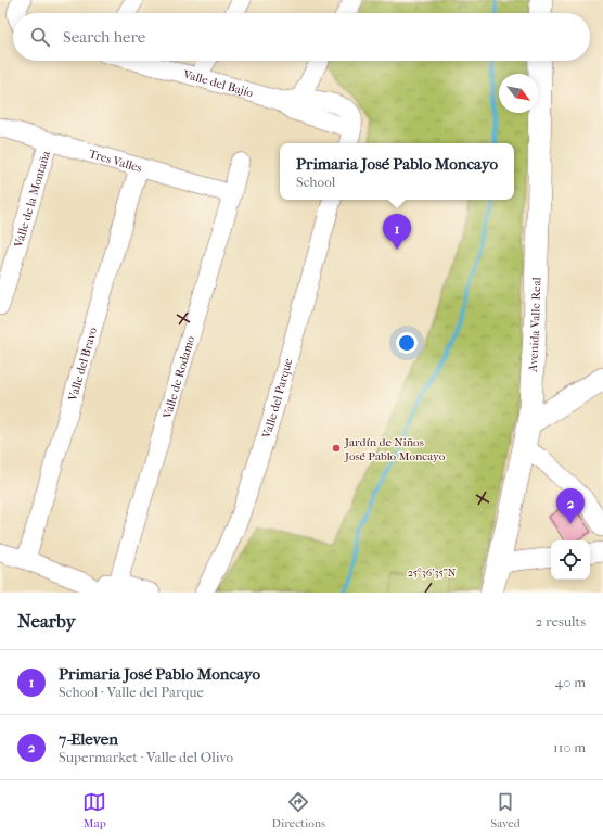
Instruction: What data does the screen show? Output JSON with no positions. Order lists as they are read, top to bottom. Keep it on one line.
{"streets":{"street":["Valle del Bajío","Tres Valles","Valle de la Montaña","Avenida Valle Real","Valle del Bravo","Valle de Rodamo","Valle del Parque"]},"crossings":[["Tres Valles","Valle de la Montaña"],["Tres Valles","Valle del Bravo"],["Tres Valles","Valle de Rodamo"]],"places":["Jardín de Niños José Pablo Moncayo"],"north":"bottom right","page":{"search":"Search here","popup":["Primaria José Pablo Moncayo","School"],"pins":["1","2"],"heading":["Nearby","2 results"],"list":[{"mark":"1","name":"Primaria José Pablo Moncayo","note":"School · Valle del Parque","value":"40 m"},{"mark":"2","name":"7-Eleven","note":"Supermarket · Valle del Olivo","value":"110 m"}],"nav":["Map","Directions","Saved"]},"coordinates":["25°36'35\"N"]}
